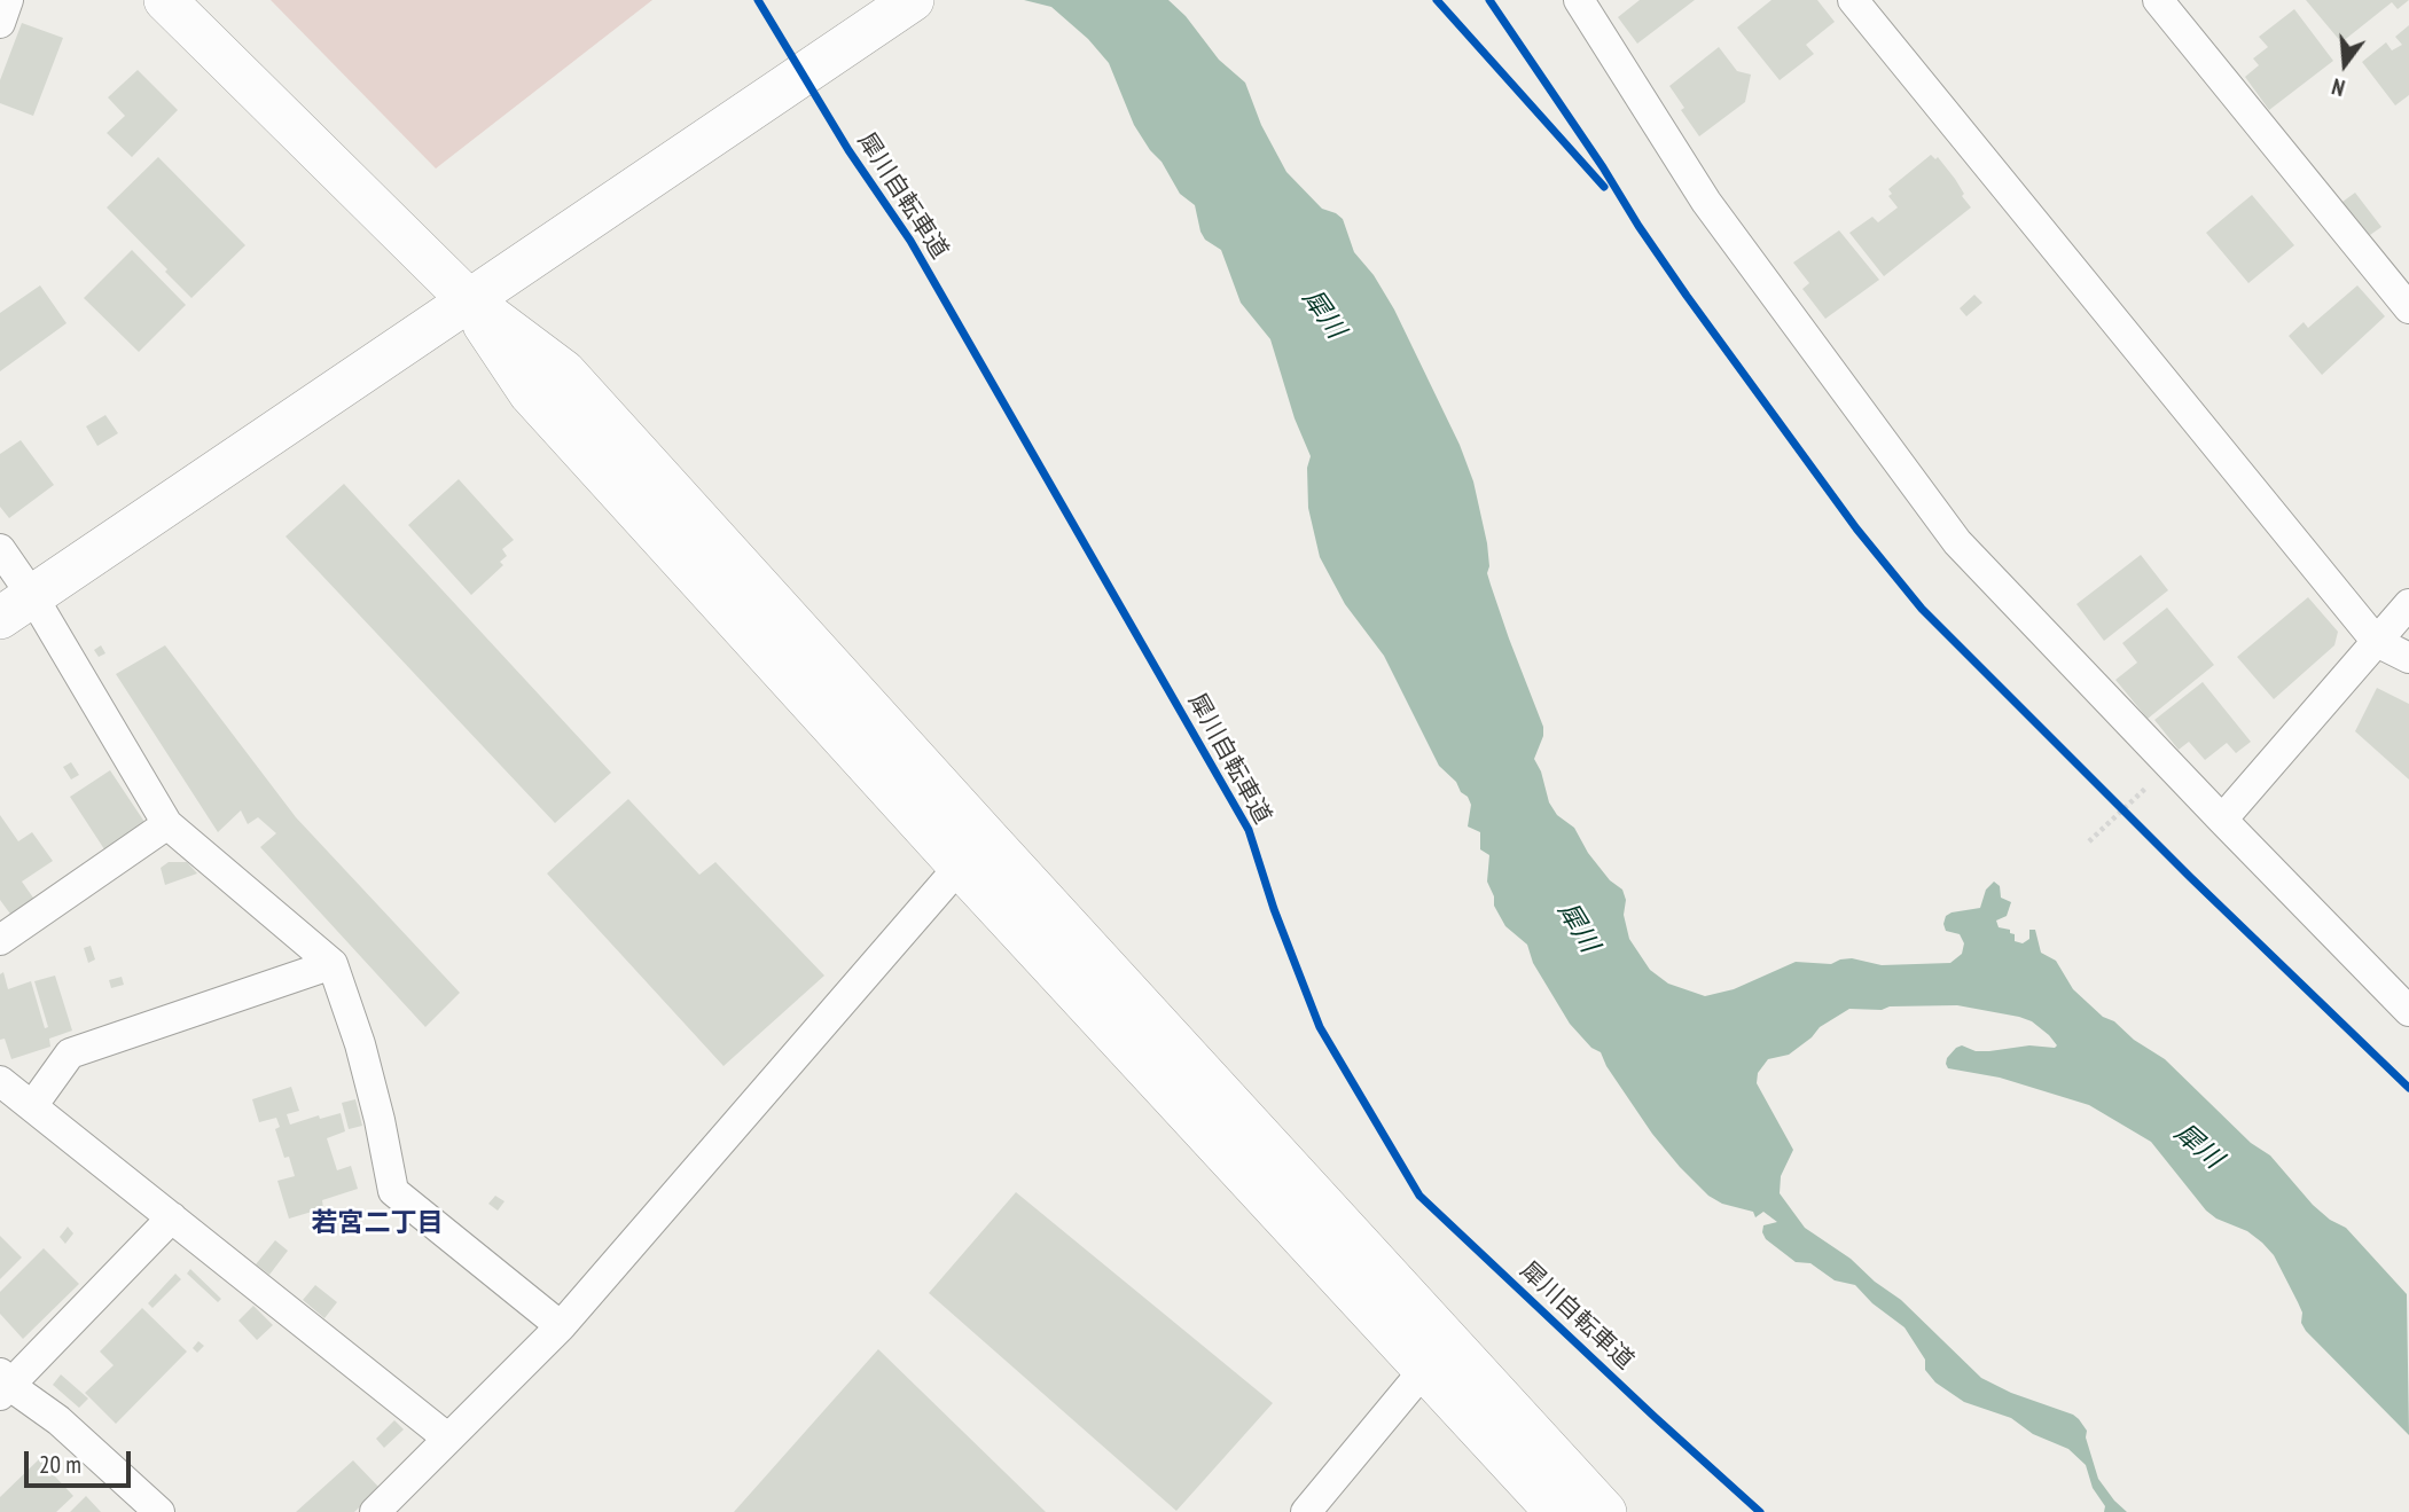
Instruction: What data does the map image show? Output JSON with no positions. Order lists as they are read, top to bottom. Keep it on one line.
{"streets":{"cycle path":["犀川自転車道"]},"districts":["若宮二丁目"],"water":["犀川"],"scale_bar":"20 m","north":"bottom"}
